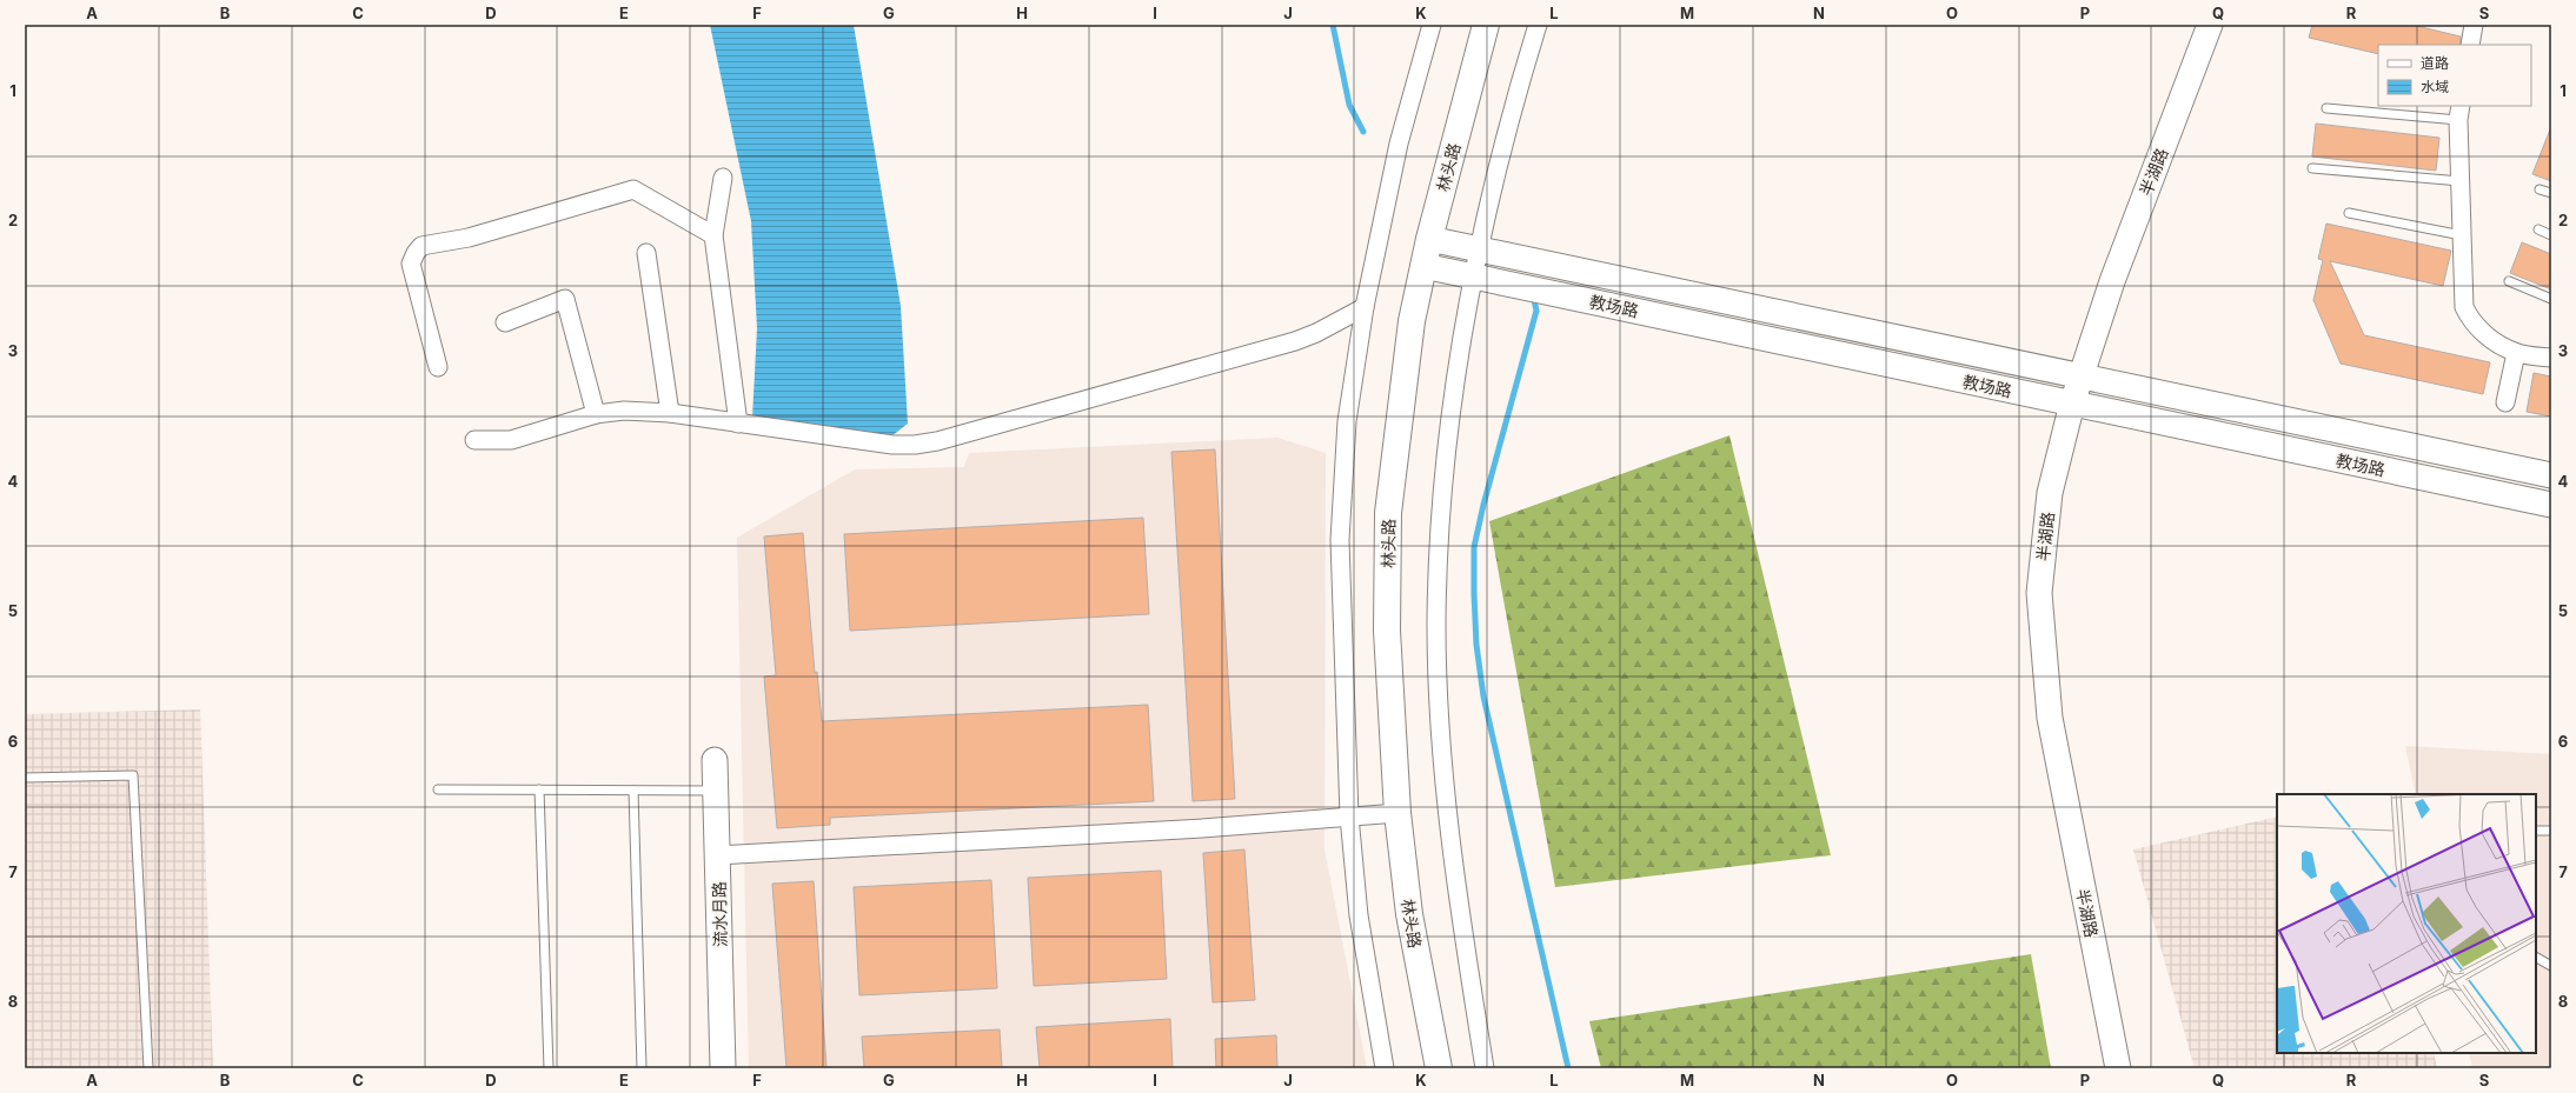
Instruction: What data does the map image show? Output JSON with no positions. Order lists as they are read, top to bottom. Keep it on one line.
{"streets":{"main road":["林头路","半湖路","教场路","流水月路"]},"crossings":[["林头路","教场路"],["半湖路","教场路"]],"legend":["道路","水域"],"grid":{"columns":["A","B","C","D","E","F","G","H","I","J","K","L","M","N","O","P","Q","R","S"],"rows":["1","2","3","4","5","6","7","8"]}}
